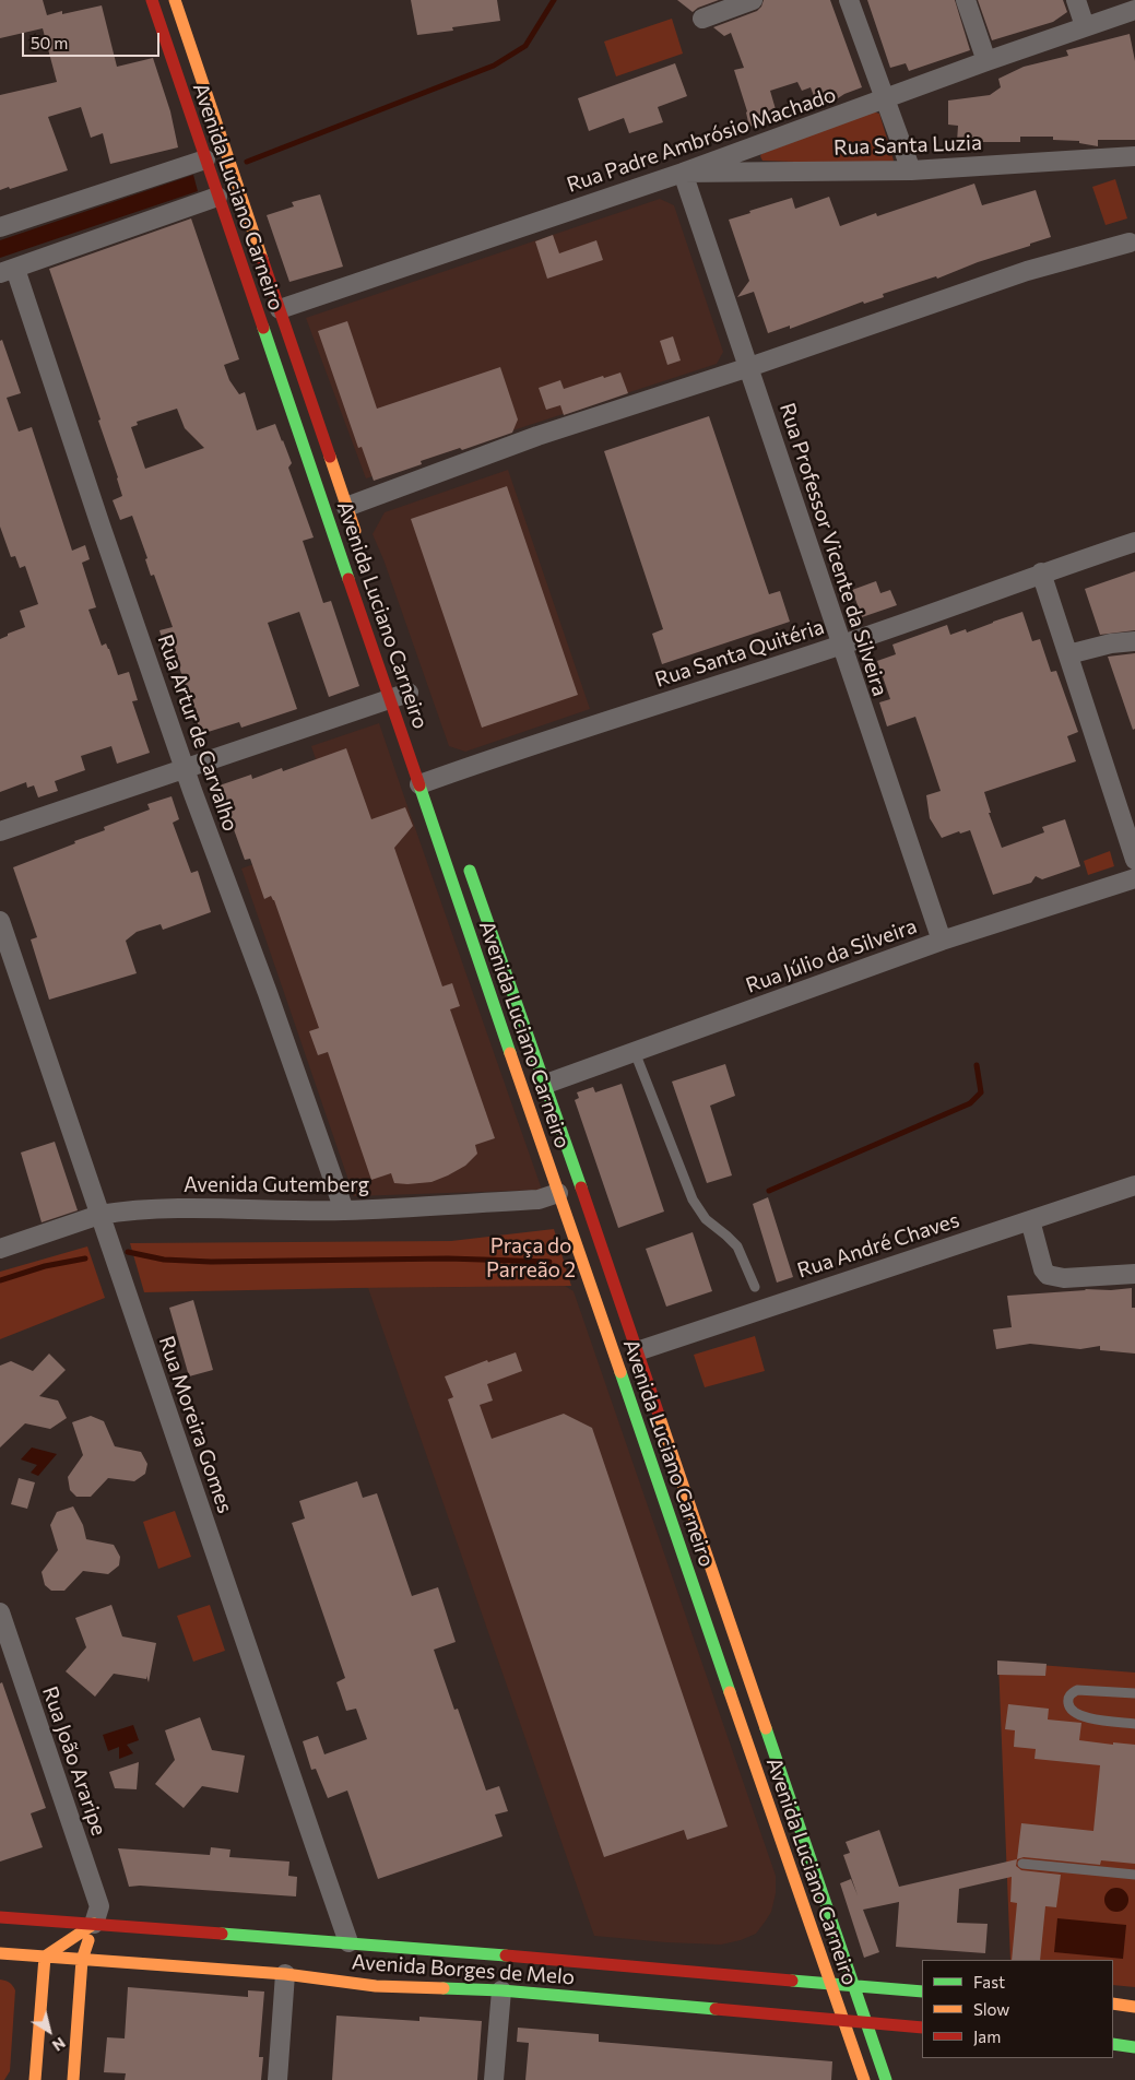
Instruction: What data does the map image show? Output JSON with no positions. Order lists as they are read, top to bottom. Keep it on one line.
{"streets":{"main road":["Avenida Luciano Carneiro","Avenida Borges de Melo"],"street":["Rua Padre Ambrósio Machado","Rua Santa Luzia","Rua Professor Vicente da Silveira","Rua Santa Quitéria","Rua Artur de Carvalho","Rua Júlio da Silveira","Avenida Gutemberg","Rua André Chaves","Rua Moreira Gomes","Rua João Araripe"]},"crossings":[["Rua Padre Ambrósio Machado","Rua Santa Luzia"],["Rua Padre Ambrósio Machado","Avenida Luciano Carneiro"],["Rua Padre Ambrósio Machado","Rua Professor Vicente da Silveira"],["Rua Santa Luzia","Rua Professor Vicente da Silveira"],["Avenida Luciano Carneiro","Rua Santa Quitéria"],["Avenida Luciano Carneiro","Rua Júlio da Silveira"],["Avenida Luciano Carneiro","Avenida Gutemberg"],["Avenida Luciano Carneiro","Rua André Chaves"],["Avenida Luciano Carneiro","Avenida Borges de Melo"],["Rua Professor Vicente da Silveira","Rua Santa Quitéria"],["Rua Professor Vicente da Silveira","Rua Júlio da Silveira"],["Rua Artur de Carvalho","Avenida Gutemberg"],["Avenida Gutemberg","Rua Moreira Gomes"],["Rua Moreira Gomes","Avenida Borges de Melo"],["Rua João Araripe","Avenida Borges de Melo"]],"parks":["Praça do Parreão 2"],"legend":["Fast","Slow","Jam"],"scale_bar":"50 m","north":"bottom right"}
